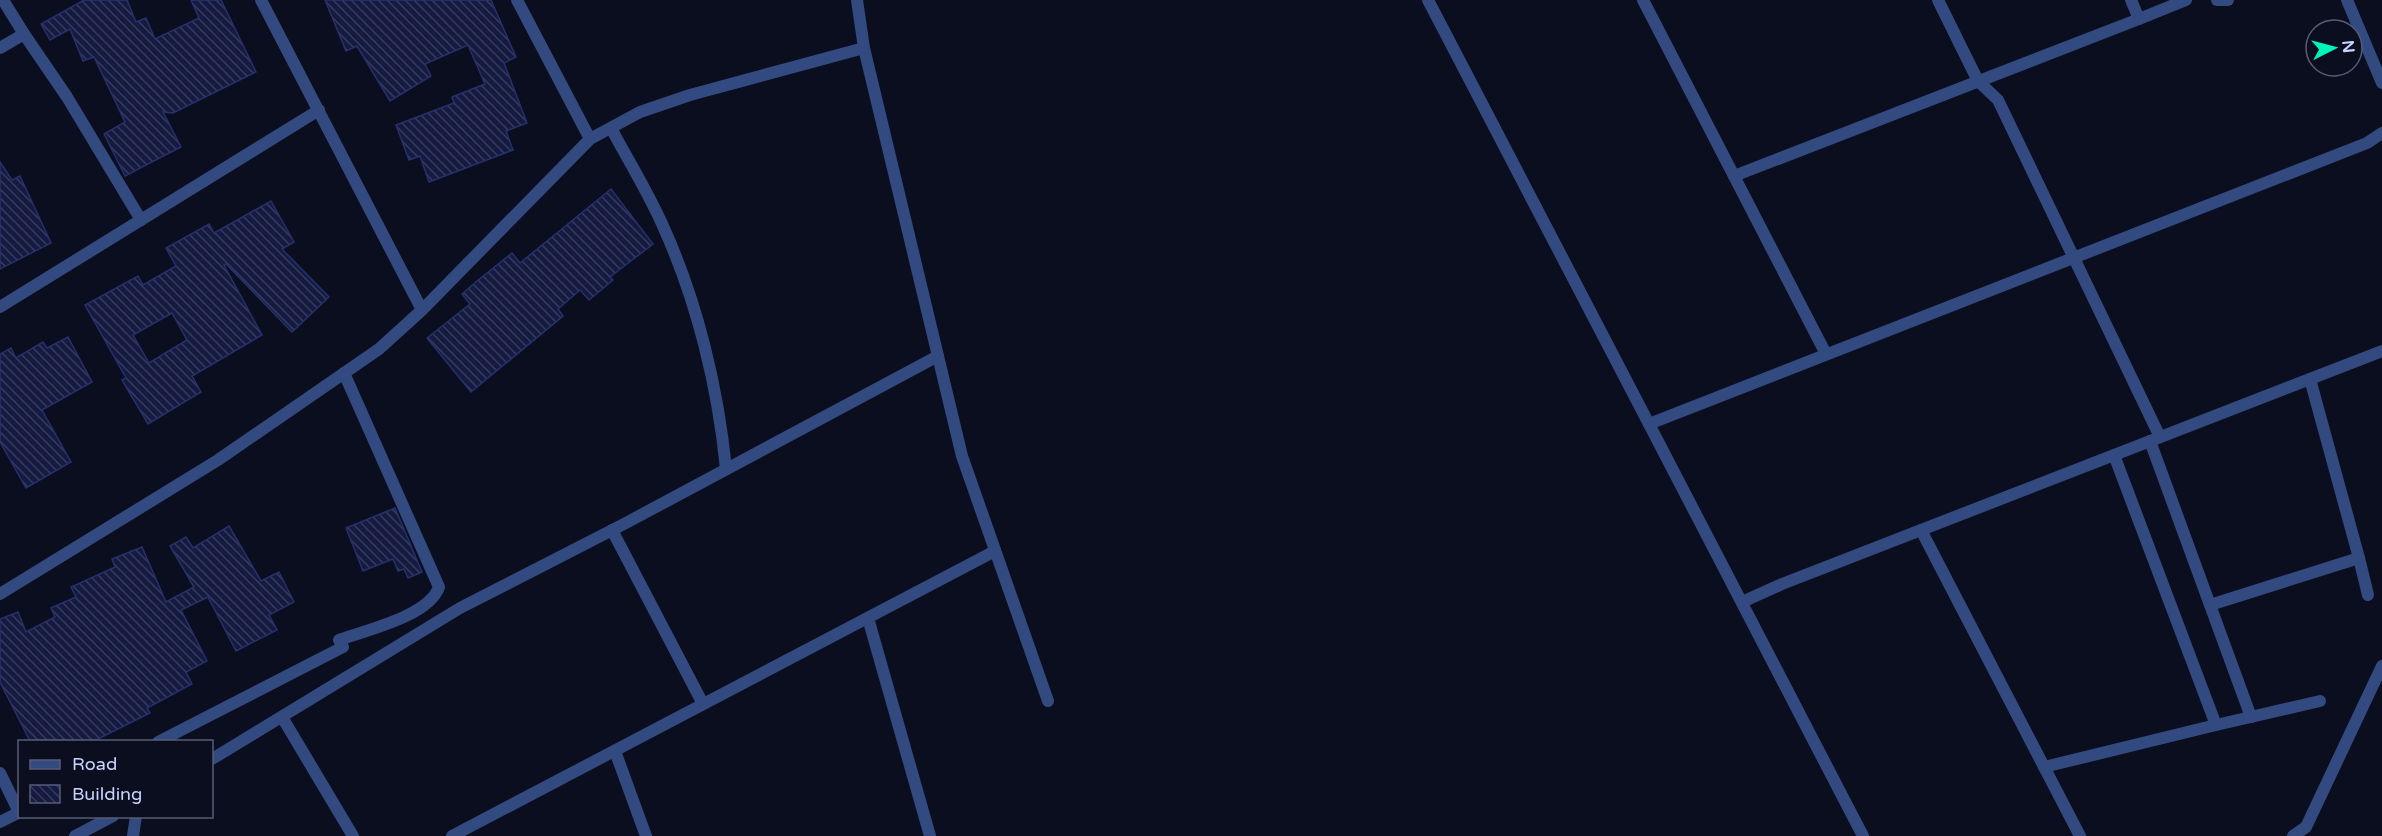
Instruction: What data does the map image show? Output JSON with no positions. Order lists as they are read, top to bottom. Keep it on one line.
{"legend":["Road","Building"],"north":"right"}
